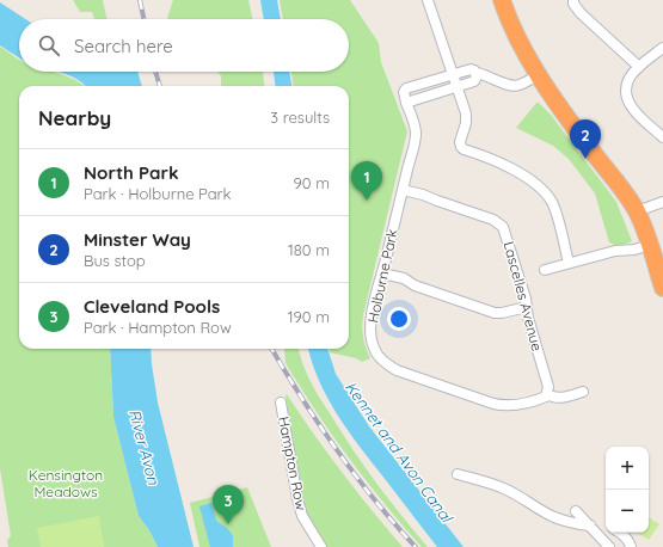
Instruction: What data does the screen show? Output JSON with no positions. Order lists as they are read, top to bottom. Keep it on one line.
{"streets":{"street":["Holburne Park","Lascelles Avenue","Hampton Row"]},"crossings":[["Holburne Park","Lascelles Avenue"]],"water":["River Avon","Kennet and Avon Canal"],"parks":["Kensington Meadows"],"page":{"search":"Search here","heading":["Nearby","3 results"],"pins":["2","1","3"],"list":[{"mark":"1","name":"North Park","note":"Park · Holburne Park","value":"90 m"},{"mark":"2","name":"Minster Way","note":"Bus stop","value":"180 m"},{"mark":"3","name":"Cleveland Pools","note":"Park · Hampton Row","value":"190 m"}],"map_buttons":["+","−"]}}
